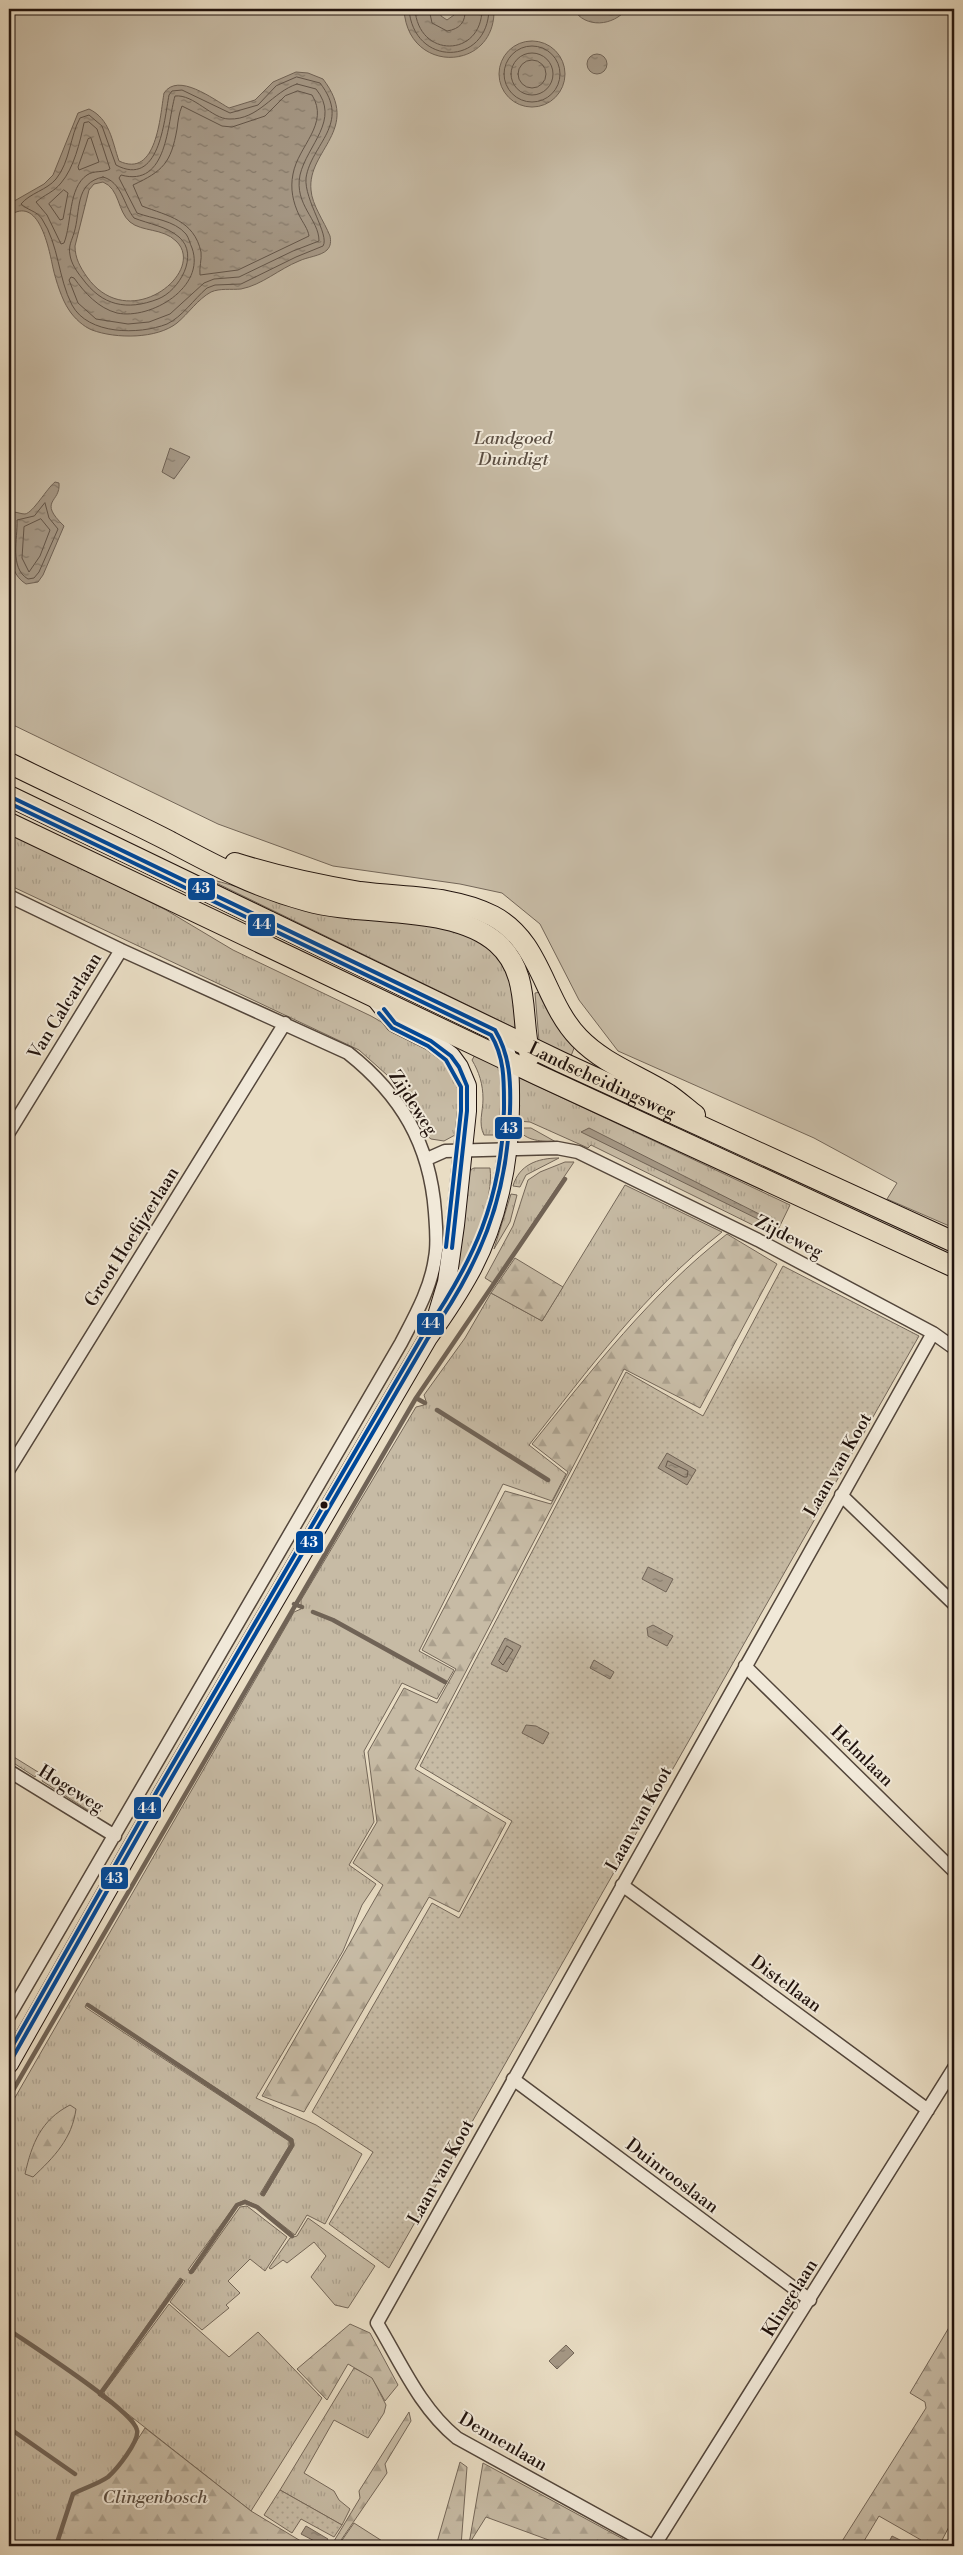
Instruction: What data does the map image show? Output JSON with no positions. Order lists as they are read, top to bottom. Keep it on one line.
{"streets":{"main road":["Landscheidingsweg"],"street":["Van Calcarlaan","Zijdeweg","Groot Hoefijzerlaan","Laan van Koot","Helmlaan","Hogeweg","Distellaan","Duinrooslaan","Klingelaan","Dennenlaan"]},"crossings":[["Van Calcarlaan","Zijdeweg"],["Zijdeweg","Groot Hoefijzerlaan"],["Zijdeweg","Laan van Koot"],["Laan van Koot","Helmlaan"],["Laan van Koot","Distellaan"],["Laan van Koot","Duinrooslaan"],["Laan van Koot","Dennenlaan"],["Distellaan","Klingelaan"],["Duinrooslaan","Klingelaan"],["Klingelaan","Dennenlaan"]],"parks":["Landgoed Duindigt","Clingenbosch"],"lines":["transit line 43","transit line 44"]}
